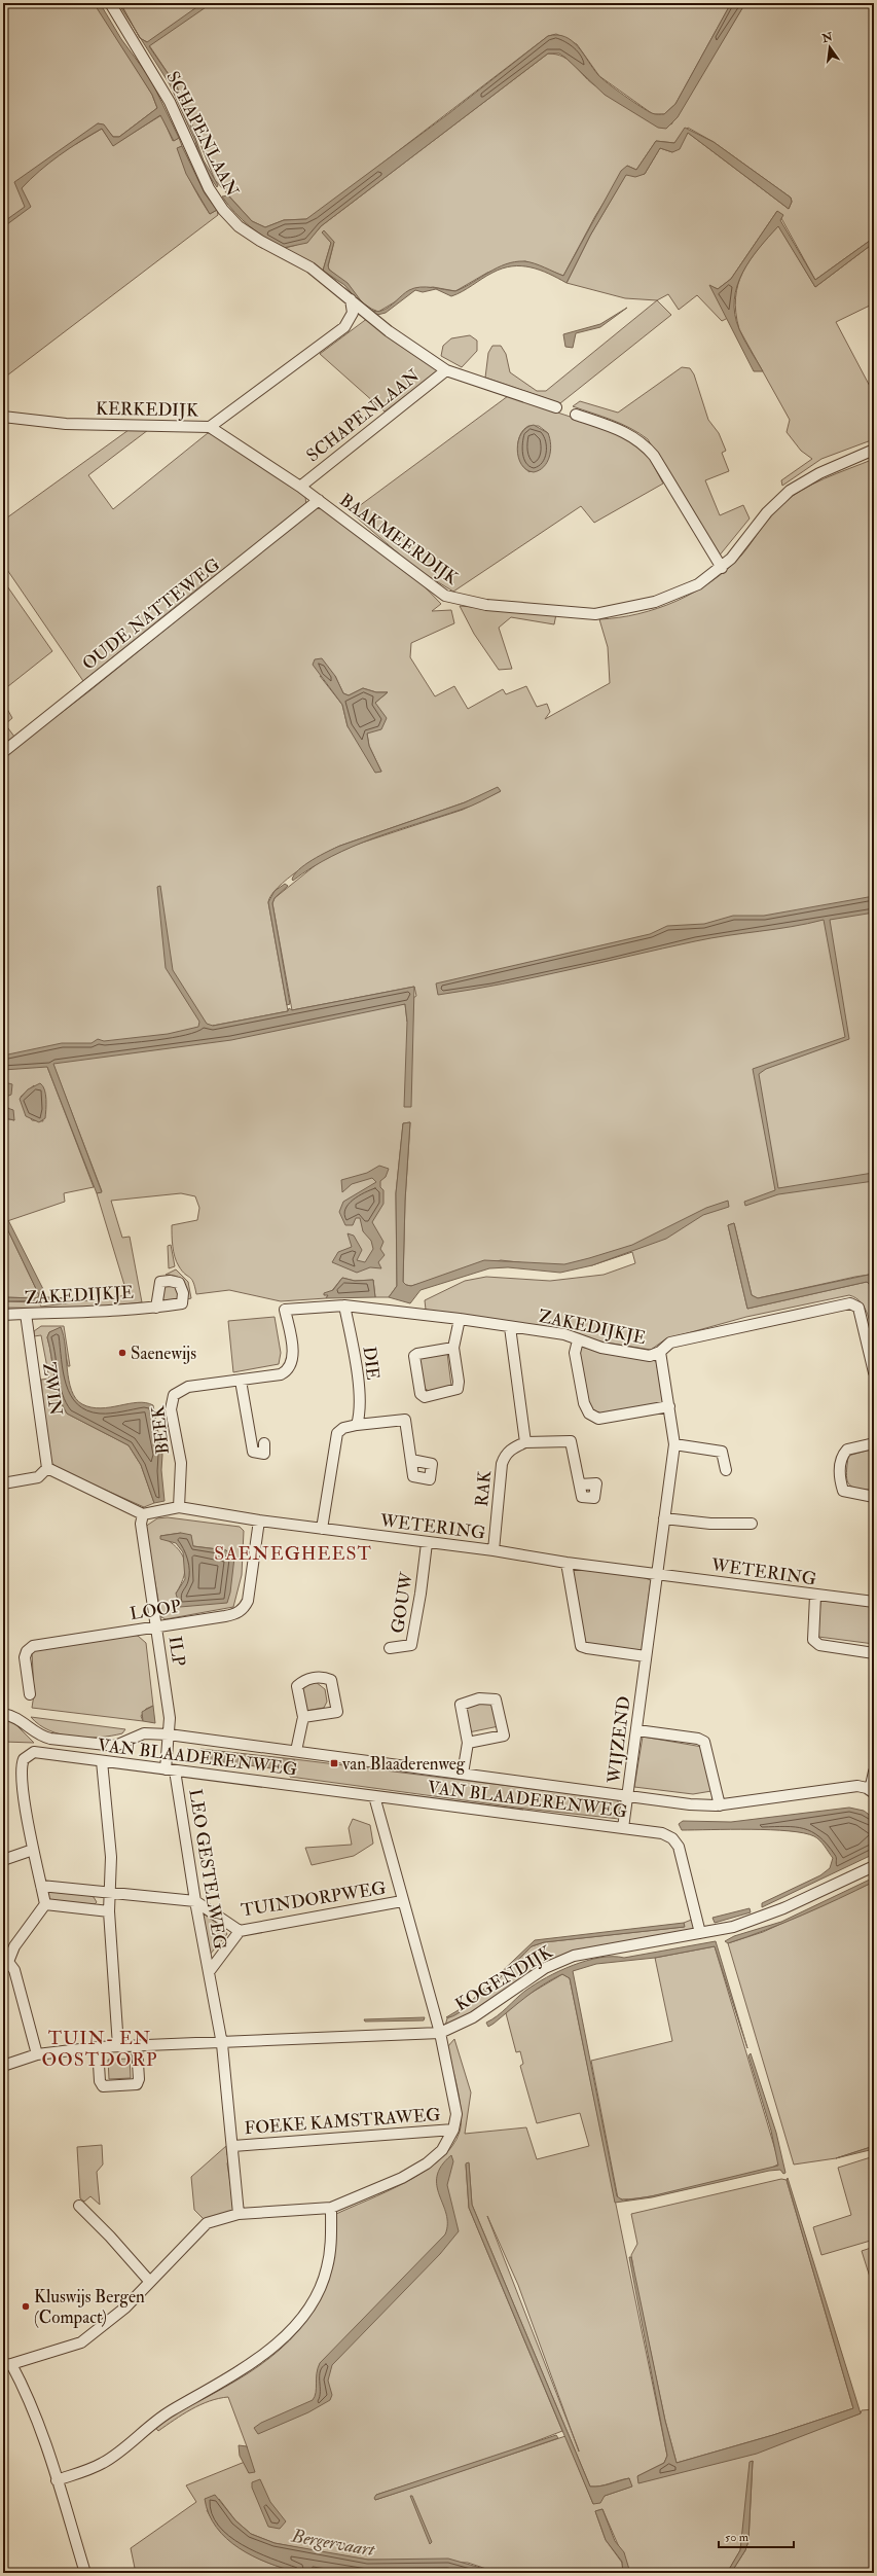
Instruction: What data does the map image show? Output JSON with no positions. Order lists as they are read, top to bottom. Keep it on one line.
{"streets":{"street":["SCHAPENLAAN","KERKEDIJK","BAAKMEERDIJK","OUDE NATTEWEG","ZAKEDIJKJE","DIE","ZWIN","BEEK","RAK","WETERING","GOUW","LOOP","ILP","WIJZEND","VAN BLAADERENWEG","LEO GESTELWEG","TUINDORPWEG","KOGENDIJK","FOEKE KAMSTRAWEG"]},"crossings":[["SCHAPENLAAN","KERKEDIJK"],["KERKEDIJK","BAAKMEERDIJK"],["KERKEDIJK","OUDE NATTEWEG"],["BAAKMEERDIJK","OUDE NATTEWEG"],["ZAKEDIJKJE","DIE"],["ZAKEDIJKJE","ZWIN"],["ZAKEDIJKJE","BEEK"],["ZAKEDIJKJE","WIJZEND"],["BEEK","WETERING"],["RAK","WETERING"],["WETERING","GOUW"],["WETERING","LOOP"],["WETERING","ILP"],["WETERING","WIJZEND"],["LOOP","ILP"],["ILP","VAN BLAADERENWEG"],["ILP","LEO GESTELWEG"],["WIJZEND","VAN BLAADERENWEG"],["VAN BLAADERENWEG","LEO GESTELWEG"],["VAN BLAADERENWEG","KOGENDIJK"],["LEO GESTELWEG","TUINDORPWEG"],["LEO GESTELWEG","KOGENDIJK"],["LEO GESTELWEG","FOEKE KAMSTRAWEG"]],"districts":["SAENEGHEEST","TUIN- EN OOSTDORP"],"water":["Bergervaart"],"places":{"other":["Saenewijs","Kluswijs Bergen (Compact)"],"transit":["van Blaaderenweg"]},"scale_bar":"50 m","north":"top"}
